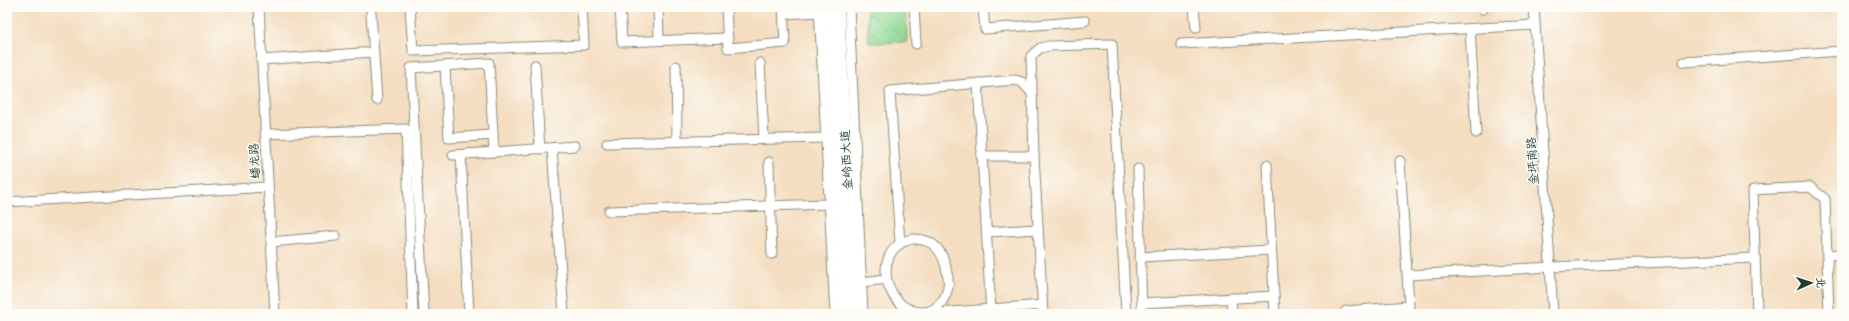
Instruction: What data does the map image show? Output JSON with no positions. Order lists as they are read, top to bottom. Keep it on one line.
{"streets":{"main road":["金岭西大道"],"street":["蟠龙路","金坪南路"]},"north":"right"}
